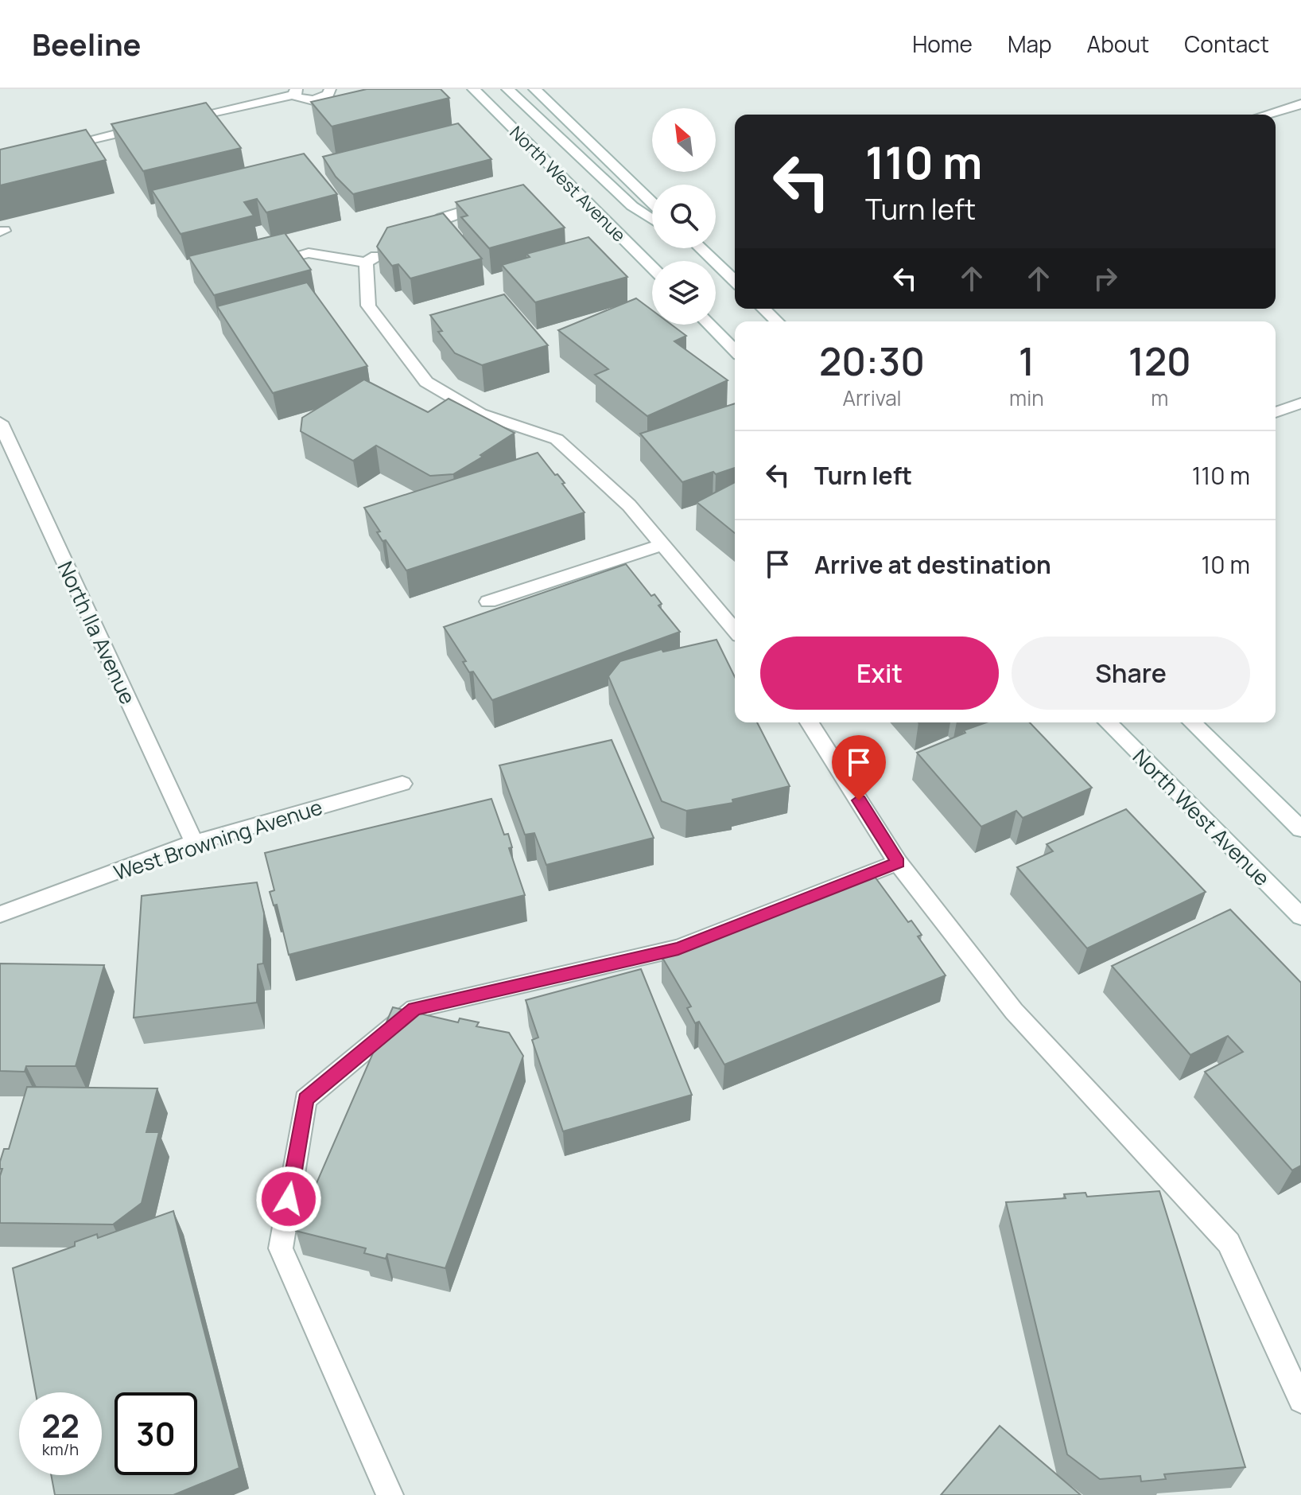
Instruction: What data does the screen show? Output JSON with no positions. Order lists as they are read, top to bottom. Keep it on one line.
{"streets":{"street":["North West Avenue","North Ila Avenue","West Browning Avenue"]},"crossings":[["North Ila Avenue","West Browning Avenue"]],"north":"top left","page":{"header":"Beeline","nav":["Home","Map","About","Contact"],"turn":["110 m","Turn left"],"eta":["20:30","Arrival","1","min","120","m"],"list":[{"name":"Turn left","value":"110 m"},{"name":"Arrive at destination","value":"10 m"}],"buttons":["Exit","Share"],"speed":"22 km/h","limit":"30"}}
